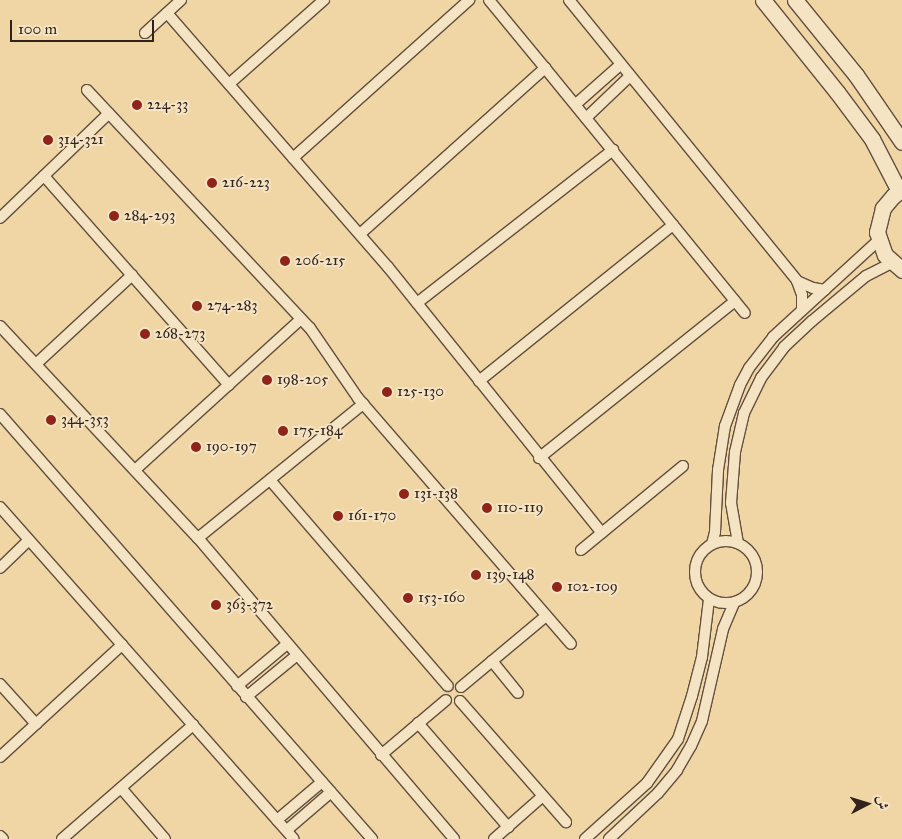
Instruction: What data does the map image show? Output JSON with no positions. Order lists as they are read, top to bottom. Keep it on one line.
{"places":["224-33","314-321","216-223","284-293","206-215","274-283","268-273","198-205","125-130","344-353","175-184","190-197","131-138","110-119","161-170","139-148","102-109","153-160","363-372"],"scale_bar":"100 m","north":"right"}
